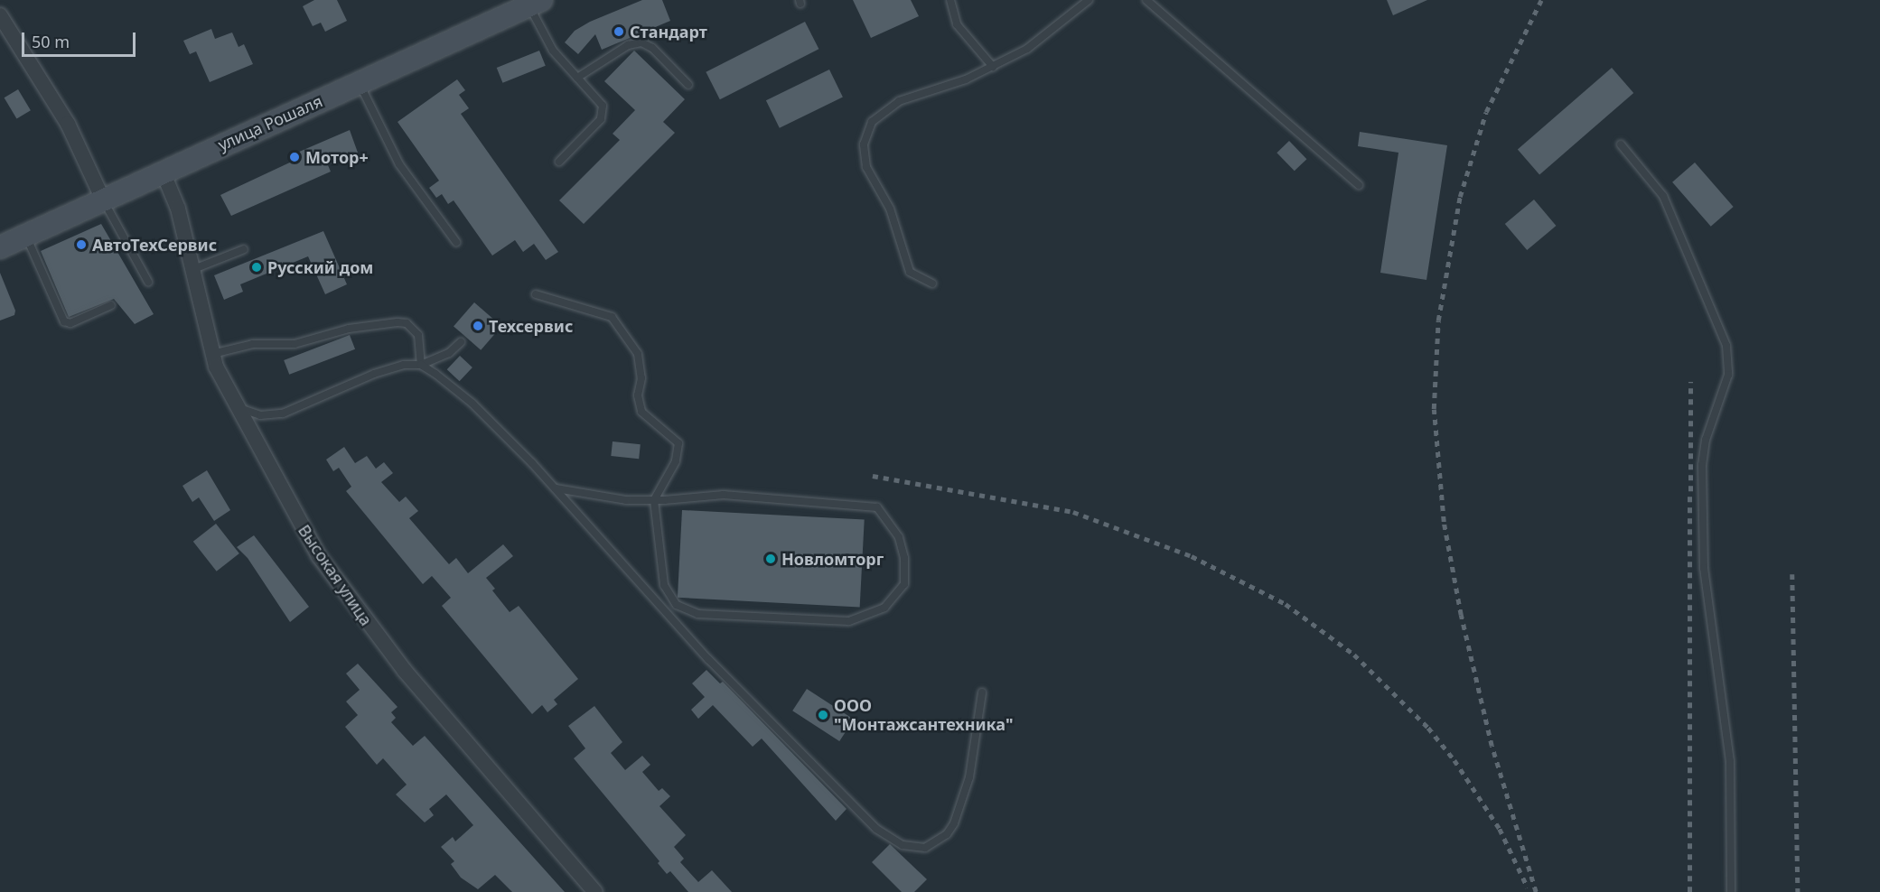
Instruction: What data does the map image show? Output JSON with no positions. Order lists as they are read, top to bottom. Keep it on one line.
{"streets":{"main road":["улица Рошаля"],"street":["Высокая улица"]},"crossings":[["улица Рошаля","Высокая улица"]],"places":["Стандарт","Мотор+","АвтоТехСервис","Русский дом","Техсервис","Новломторг","ООО \"Монтажсантехника\""],"scale_bar":"50 m"}
